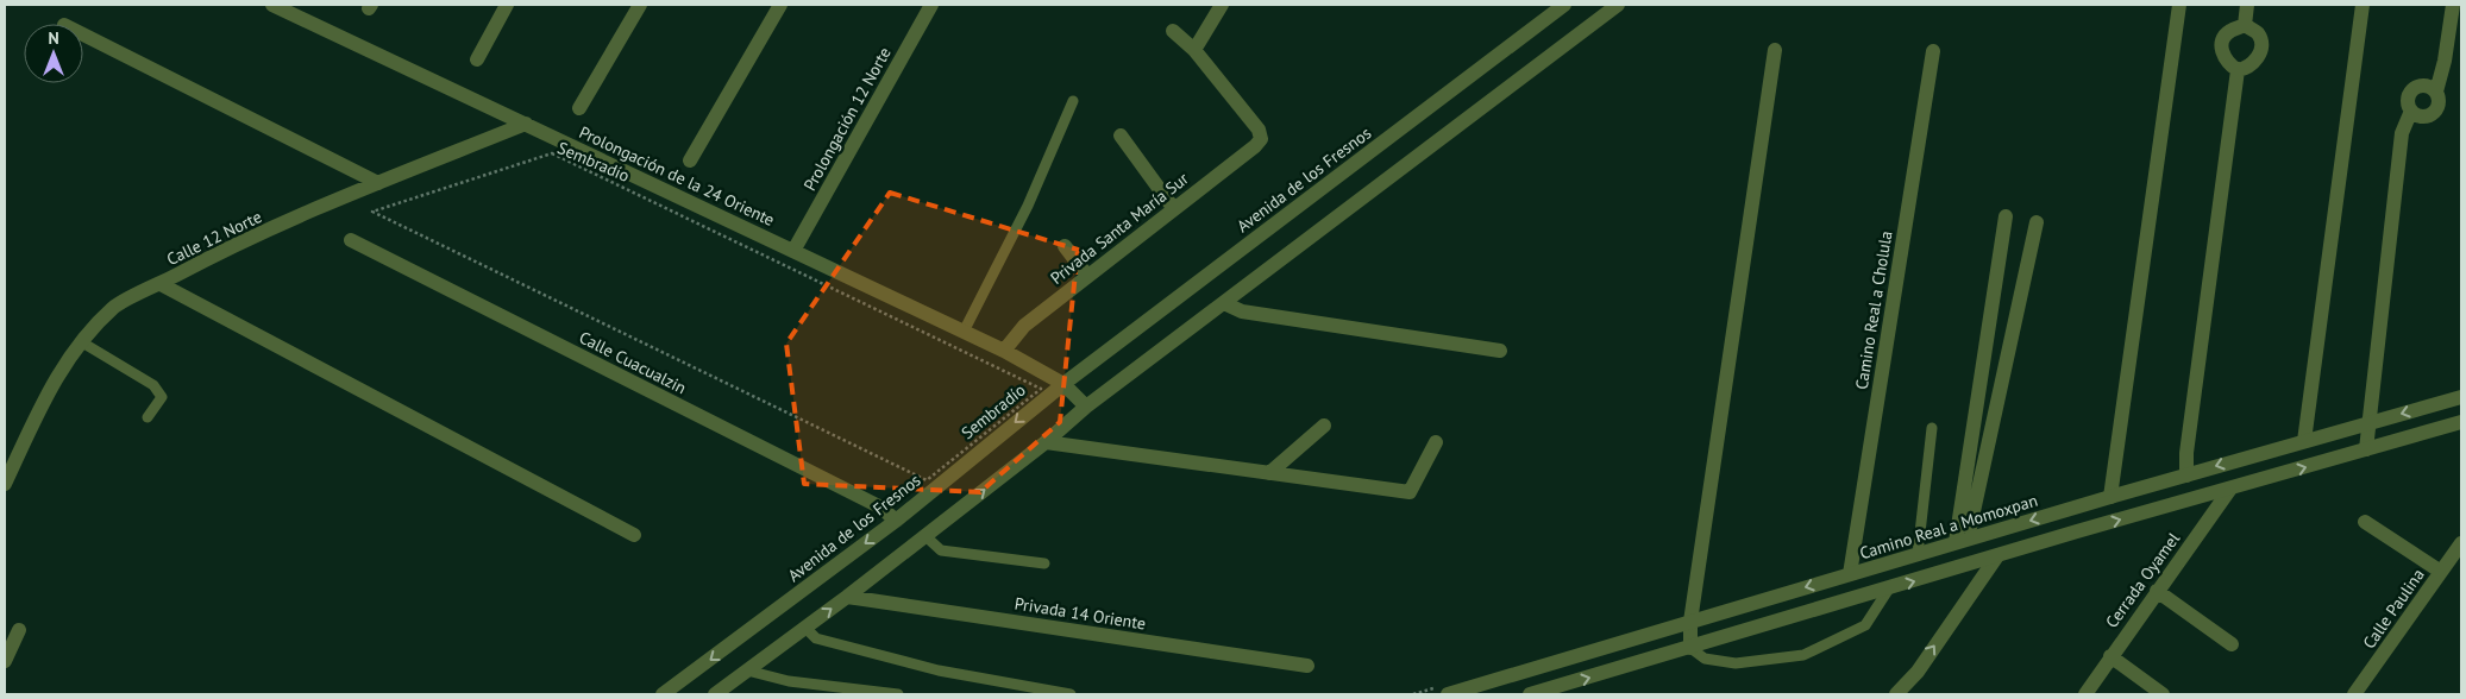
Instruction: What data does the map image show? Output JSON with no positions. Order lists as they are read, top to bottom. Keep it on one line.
{"streets":{"street":["Prolongación 12 Norte","Prolongación de la 24 Oriente","Avenida de los Fresnos","Privada Santa María Sur","Calle 12 Norte","Camino Real a Cholula","Calle Cuacualzin","Camino Real a Momoxpan","Cerrada Oyamel","Calle Paulina","Privada 14 Oriente"],"path":["Sembradío"]},"crossings":[["Prolongación 12 Norte","Prolongación de la 24 Oriente"],["Prolongación de la 24 Oriente","Avenida de los Fresnos"],["Prolongación de la 24 Oriente","Privada Santa María Sur"],["Prolongación de la 24 Oriente","Calle 12 Norte"],["Avenida de los Fresnos","Calle Cuacualzin"],["Camino Real a Cholula","Camino Real a Momoxpan"]],"north":"top"}
